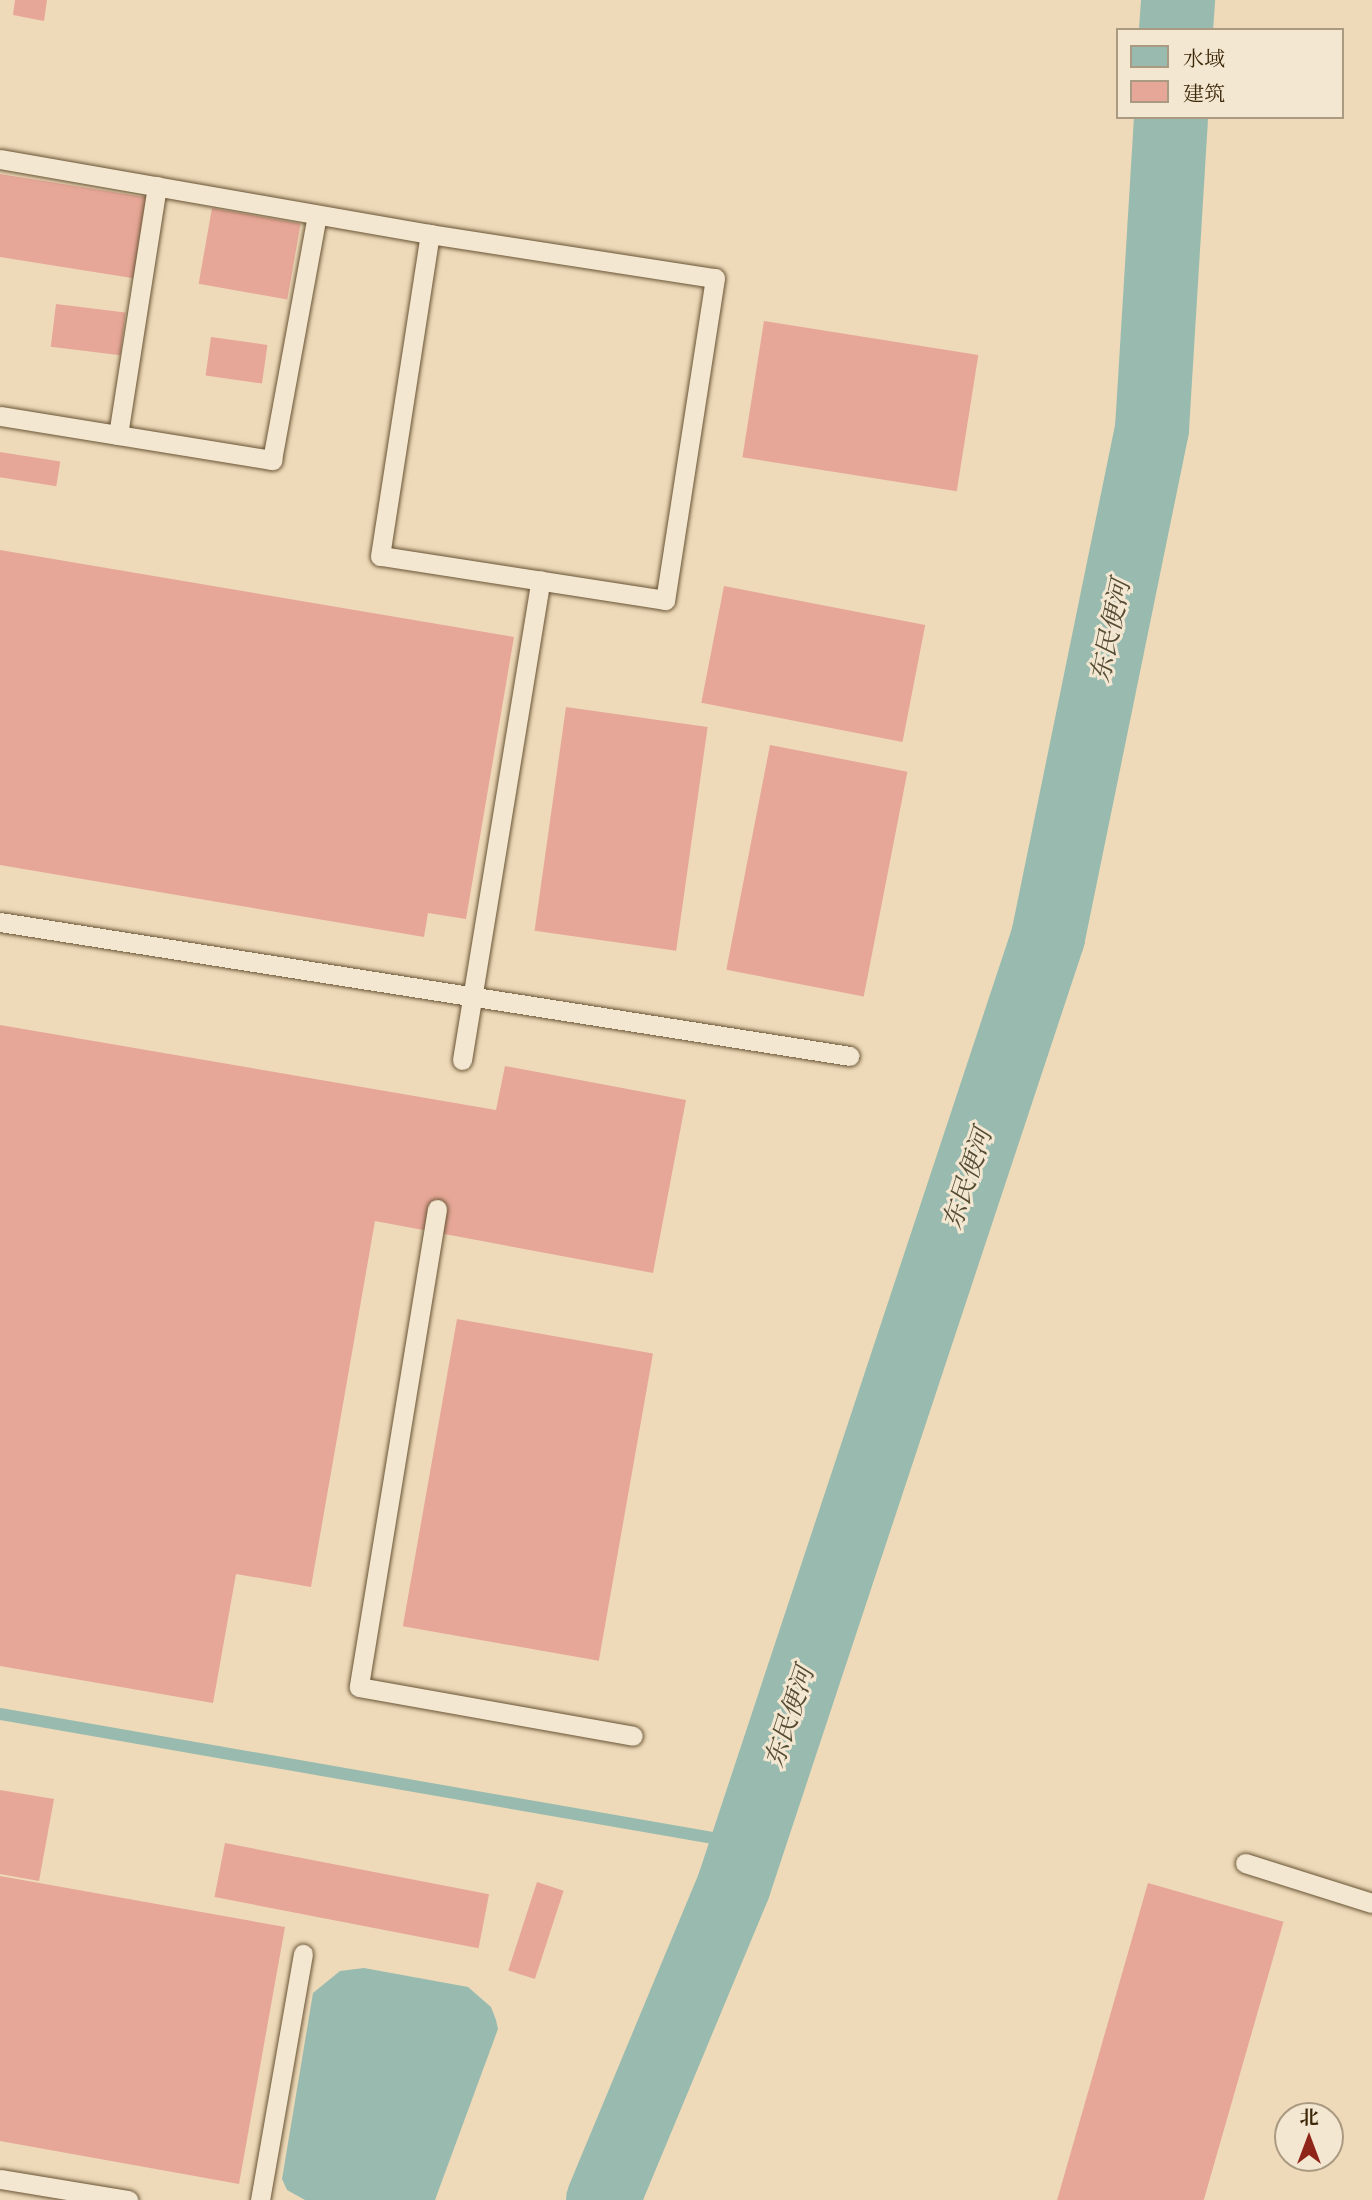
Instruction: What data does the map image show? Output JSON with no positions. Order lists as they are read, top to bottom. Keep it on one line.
{"water":["东民便河"],"legend":["水域","建筑"],"north":"top"}
